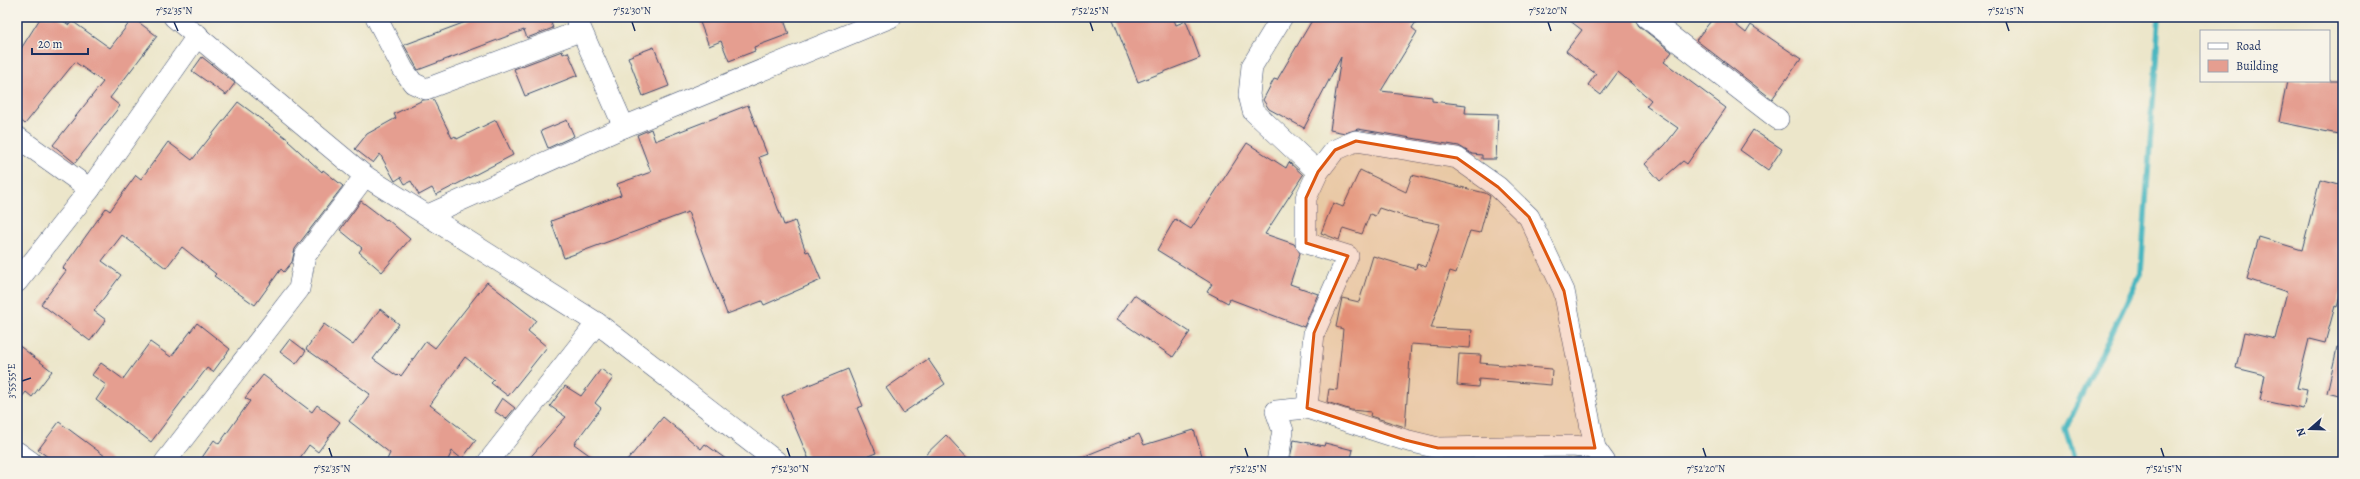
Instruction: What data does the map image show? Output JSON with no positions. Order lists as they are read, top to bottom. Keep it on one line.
{"legend":["Road","Building"],"scale_bar":"20 m","north":"left","coordinates":["7°52'35\"N","7°52'30\"N","7°52'25\"N","7°52'20\"N","7°52'15\"N","3°55'55\"E"]}
